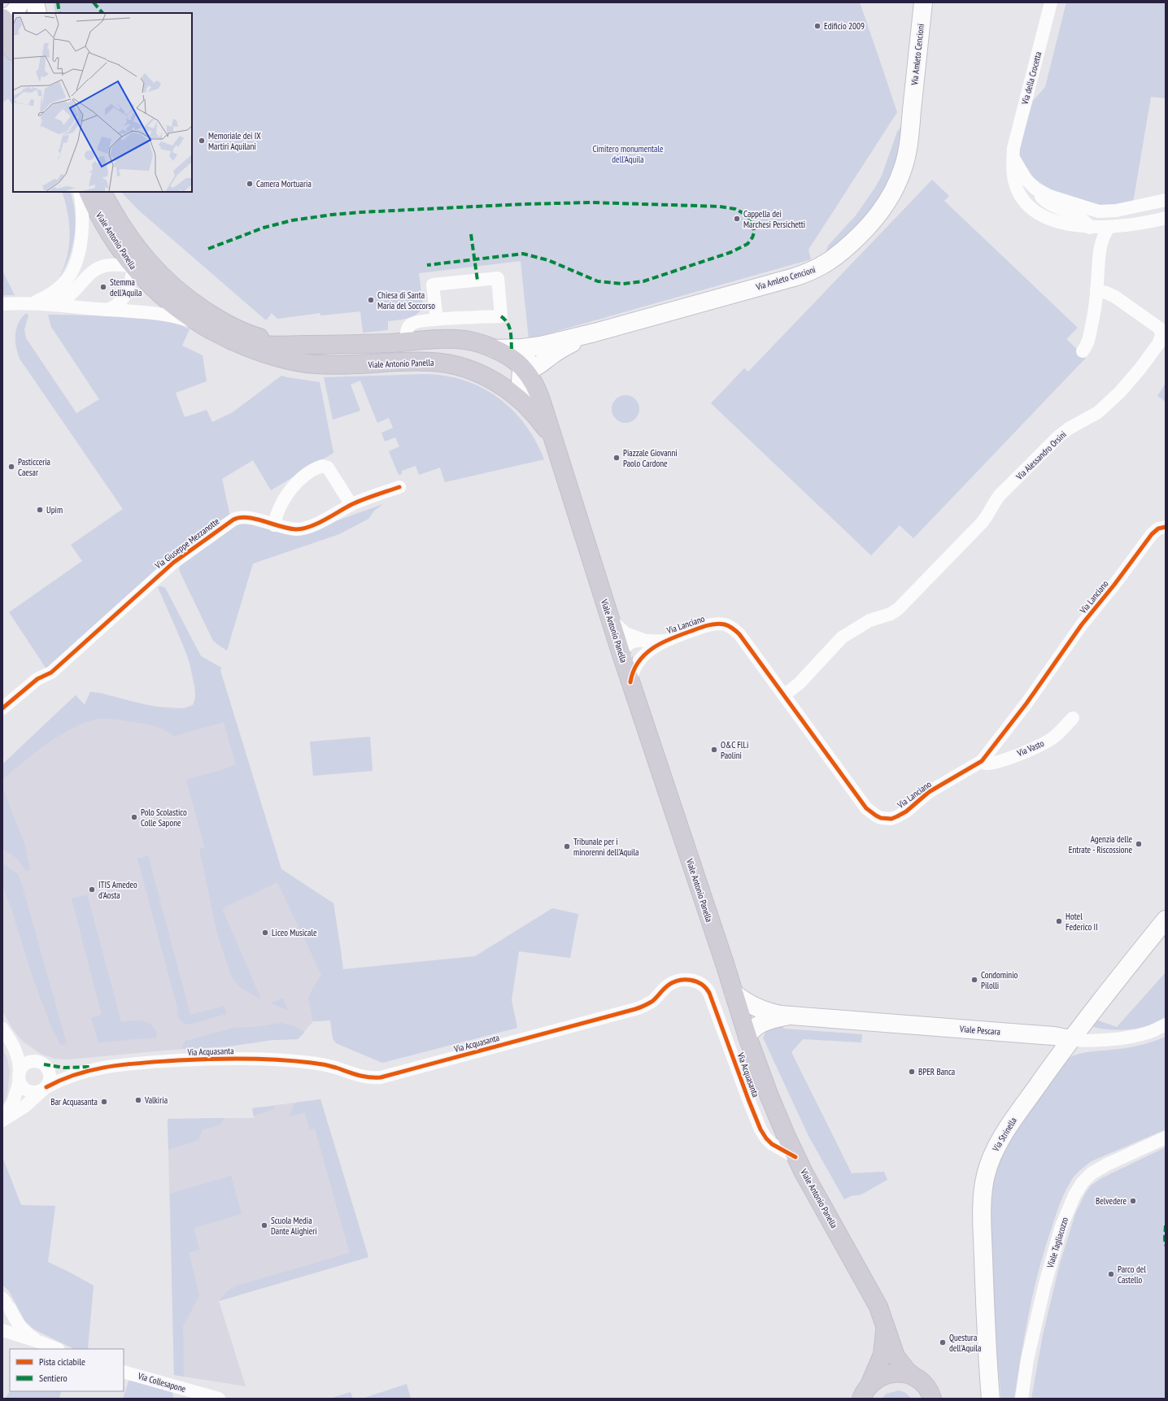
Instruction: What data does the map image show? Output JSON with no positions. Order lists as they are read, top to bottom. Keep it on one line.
{"streets":{"main road":["Via Amleto Cencioni","Viale Antonio Panella","Viale Pescara","Via Strinella"],"street":["Via della Crocetta","Via Alessandro Orsini","Via Giuseppe Mezzanotte","Via Lanciano","Via Vasto","Via Acquasanta","Viale Tagliacozzo","Via Collesapone"]},"crossings":[["Via Amleto Cencioni","Viale Antonio Panella"],["Viale Antonio Panella","Via Lanciano"],["Viale Antonio Panella","Viale Pescara"],["Viale Antonio Panella","Via Acquasanta"],["Via Alessandro Orsini","Via Lanciano"],["Via Lanciano","Via Vasto"],["Viale Pescara","Via Strinella"]],"parks":["Cimitero monumentale dell'Aquila"],"places":["Edificio 2009","Memoriale dei IX Martiri Aquilani","Camera Mortuaria","Cappella dei Marchesi Persichetti","Stemma dell'Aquila","Chiesa di Santa Maria del Soccorso","Piazzale Giovanni Paolo Cardone","Pasticceria Caesar","Upim","O&C Fll.i Paolini","Polo Scolastico Colle Sapone","Agenzia delle Entrate - Riscossione","Tribunale per i minorenni dell'Aquila","ITIS Amedeo d'Aosta","Hotel Federico II","Liceo Musicale","Condominio Pilolli","BPER Banca","Valkiria","Bar Acquasanta","Belvedere","Scuola Media Dante Alighieri","Parco del Castello","Questura dell'Aquila"],"legend":["Pista ciclabile","Sentiero"]}
